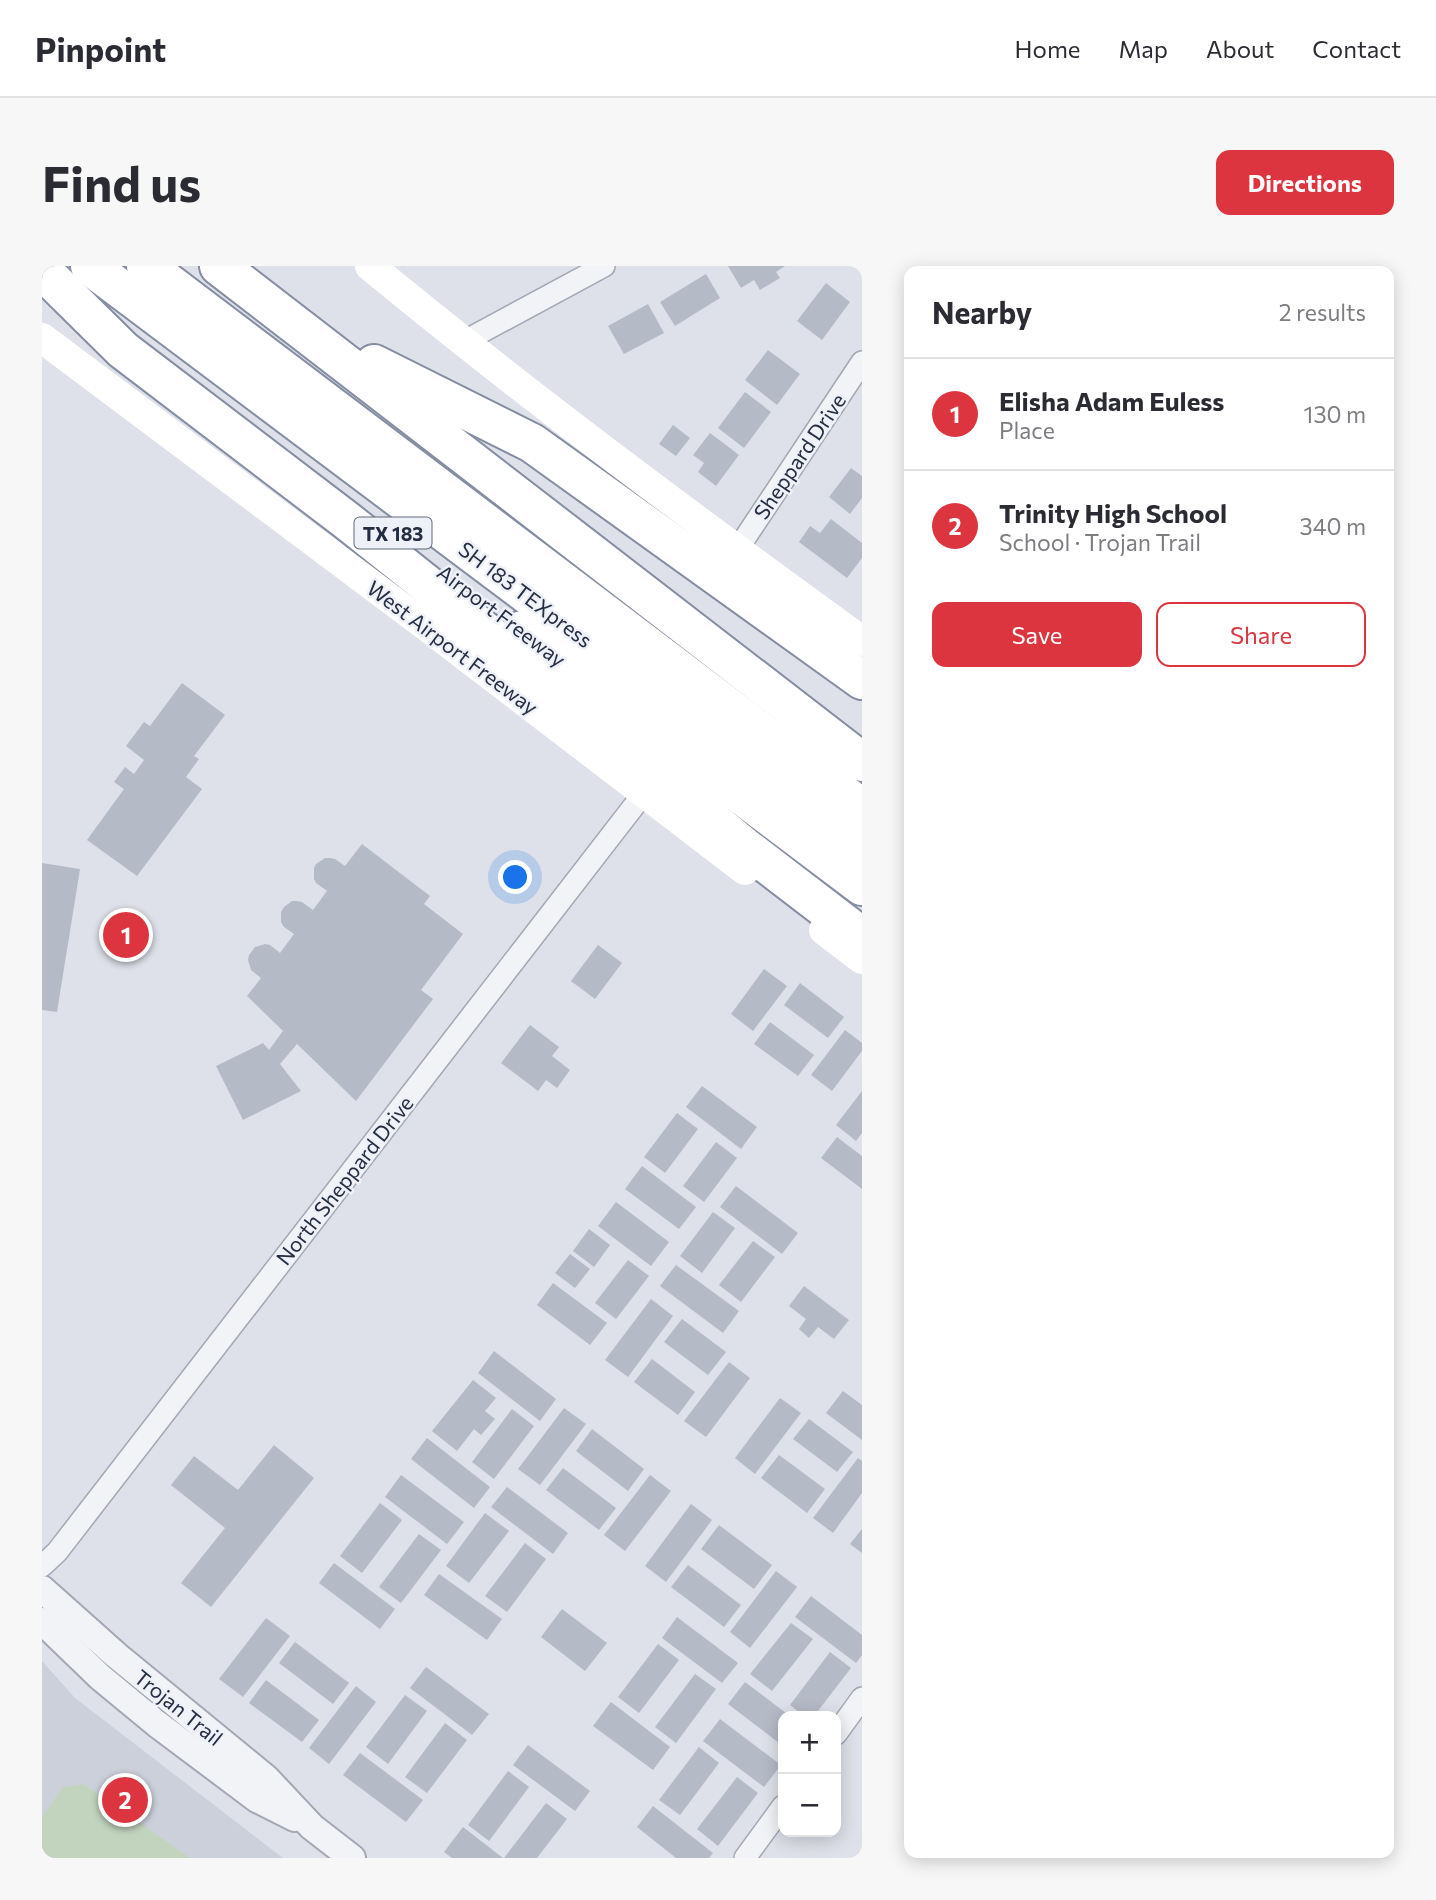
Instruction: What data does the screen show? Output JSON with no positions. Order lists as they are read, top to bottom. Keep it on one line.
{"streets":{"highway":["TX 183","SH 183 TEXpress","Airport Freeway"],"main road":["West Airport Freeway"],"street":["Sheppard Drive","North Sheppard Drive","Trojan Trail"]},"crossings":[["West Airport Freeway","North Sheppard Drive"]],"page":{"header":"Pinpoint","nav":["Home","Map","About","Contact"],"buttons":["Directions",["Save","Share"]],"title":"Find us","heading":["Nearby","2 results"],"list":[{"mark":"1","name":"Elisha Adam Euless","note":"Place","value":"130 m"},{"mark":"2","name":"Trinity High School","note":"School · Trojan Trail","value":"340 m"}],"pins":["1","2"],"map_buttons":["+","−"]}}
